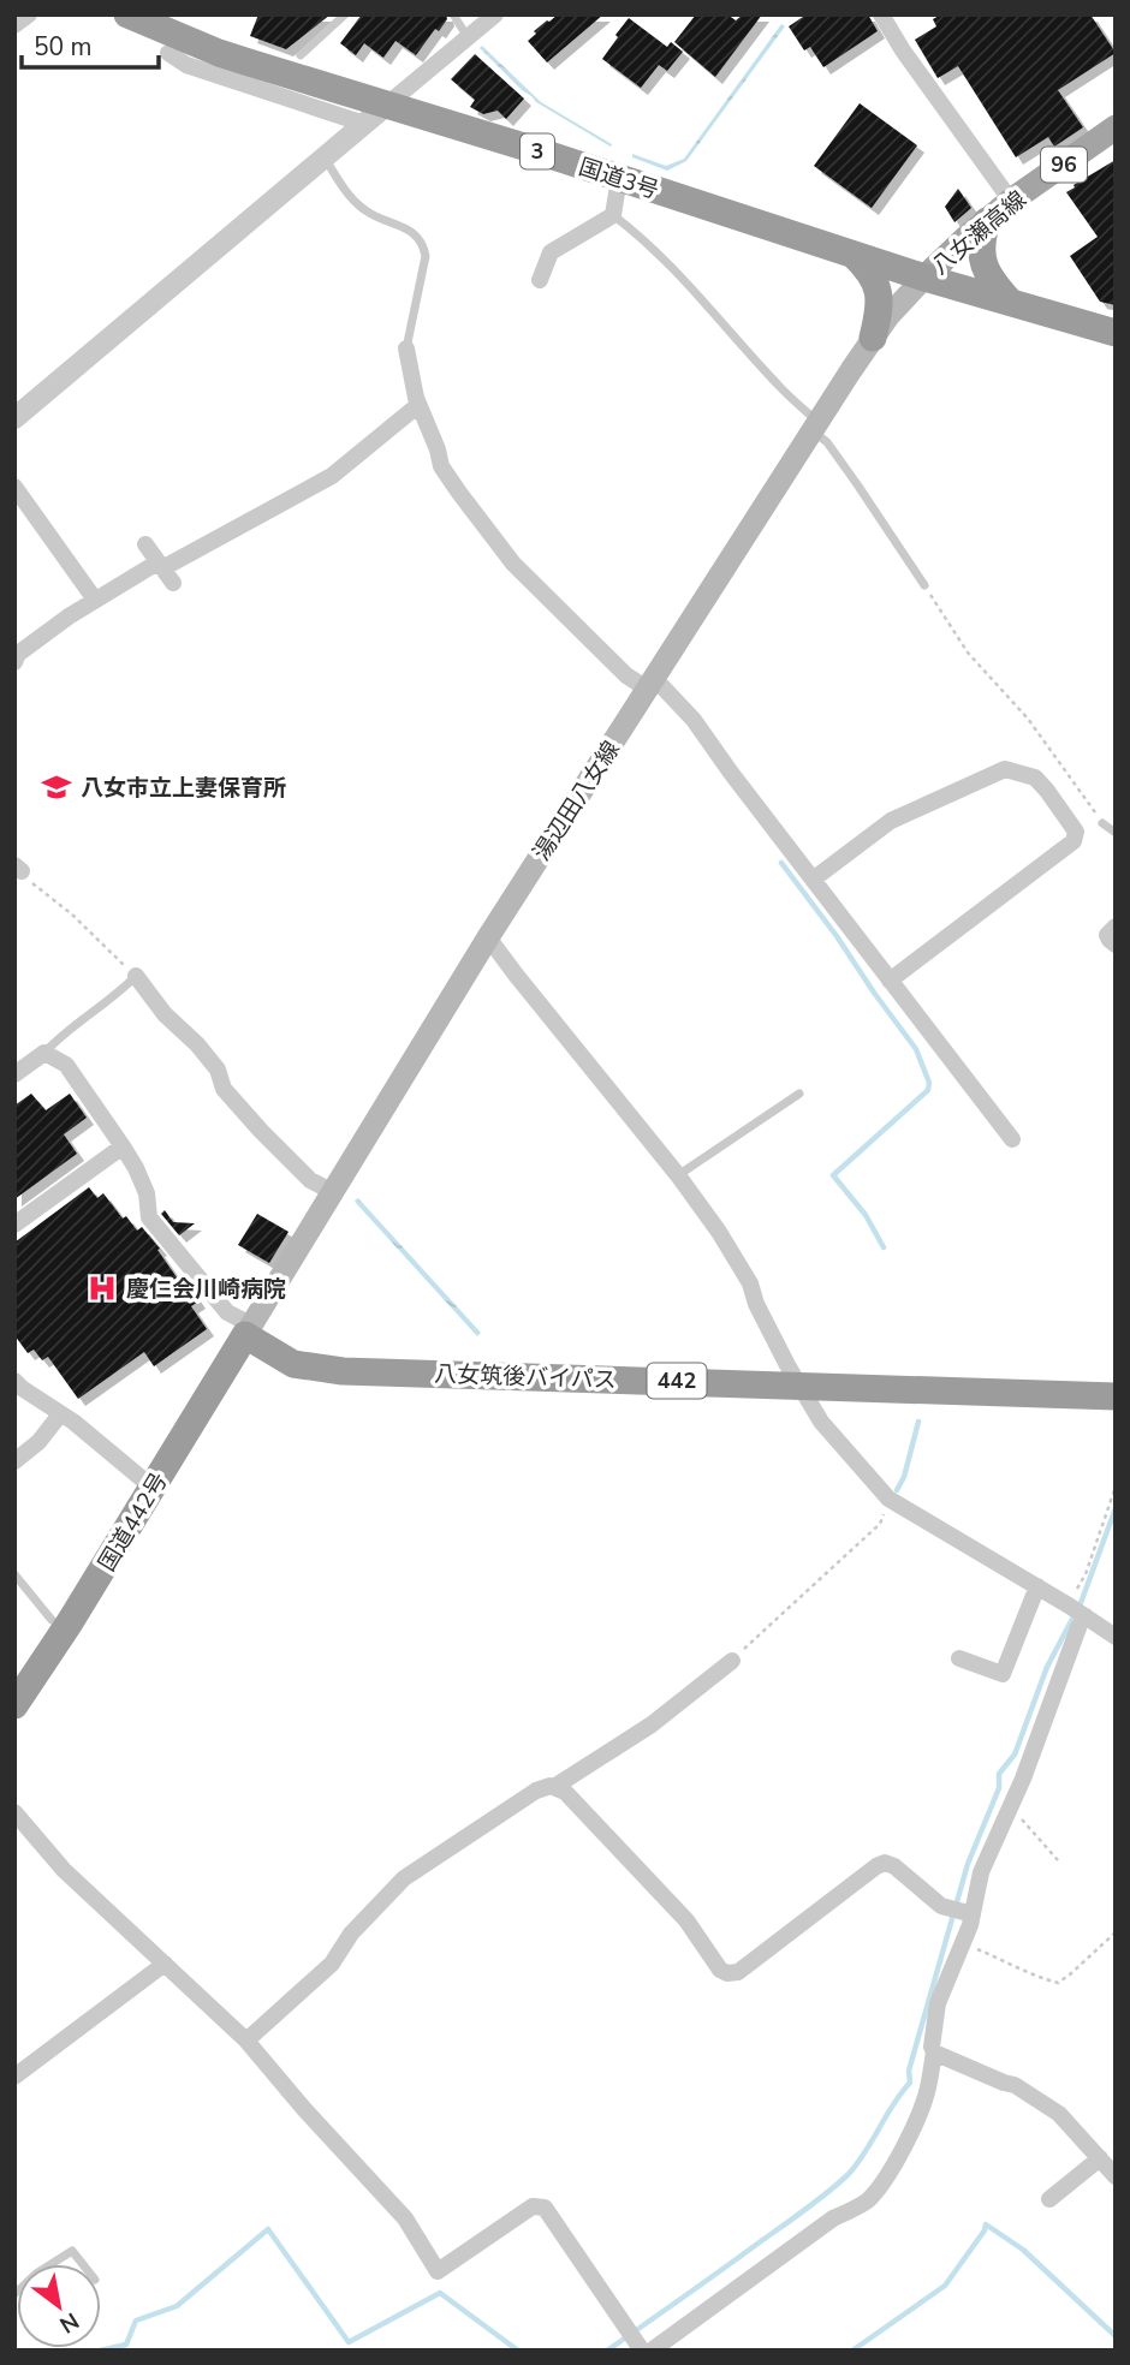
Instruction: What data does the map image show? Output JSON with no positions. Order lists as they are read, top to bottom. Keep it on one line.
{"streets":{"highway":["3","国道3号","八女筑後バイパス","442","国道442号"],"main road":["96","八女瀬高線","湯辺田八女線"]},"crossings":[["国道3号","八女瀬高線"],["国道3号","湯辺田八女線"],["八女瀬高線","湯辺田八女線"],["湯辺田八女線","八女筑後バイパス"],["湯辺田八女線","国道442号"],["八女筑後バイパス","国道442号"]],"places":{"school or university":["八女市立上妻保育所"],"hospital":["慶仁会川崎病院"]},"scale_bar":"50 m","north":"bottom right"}
